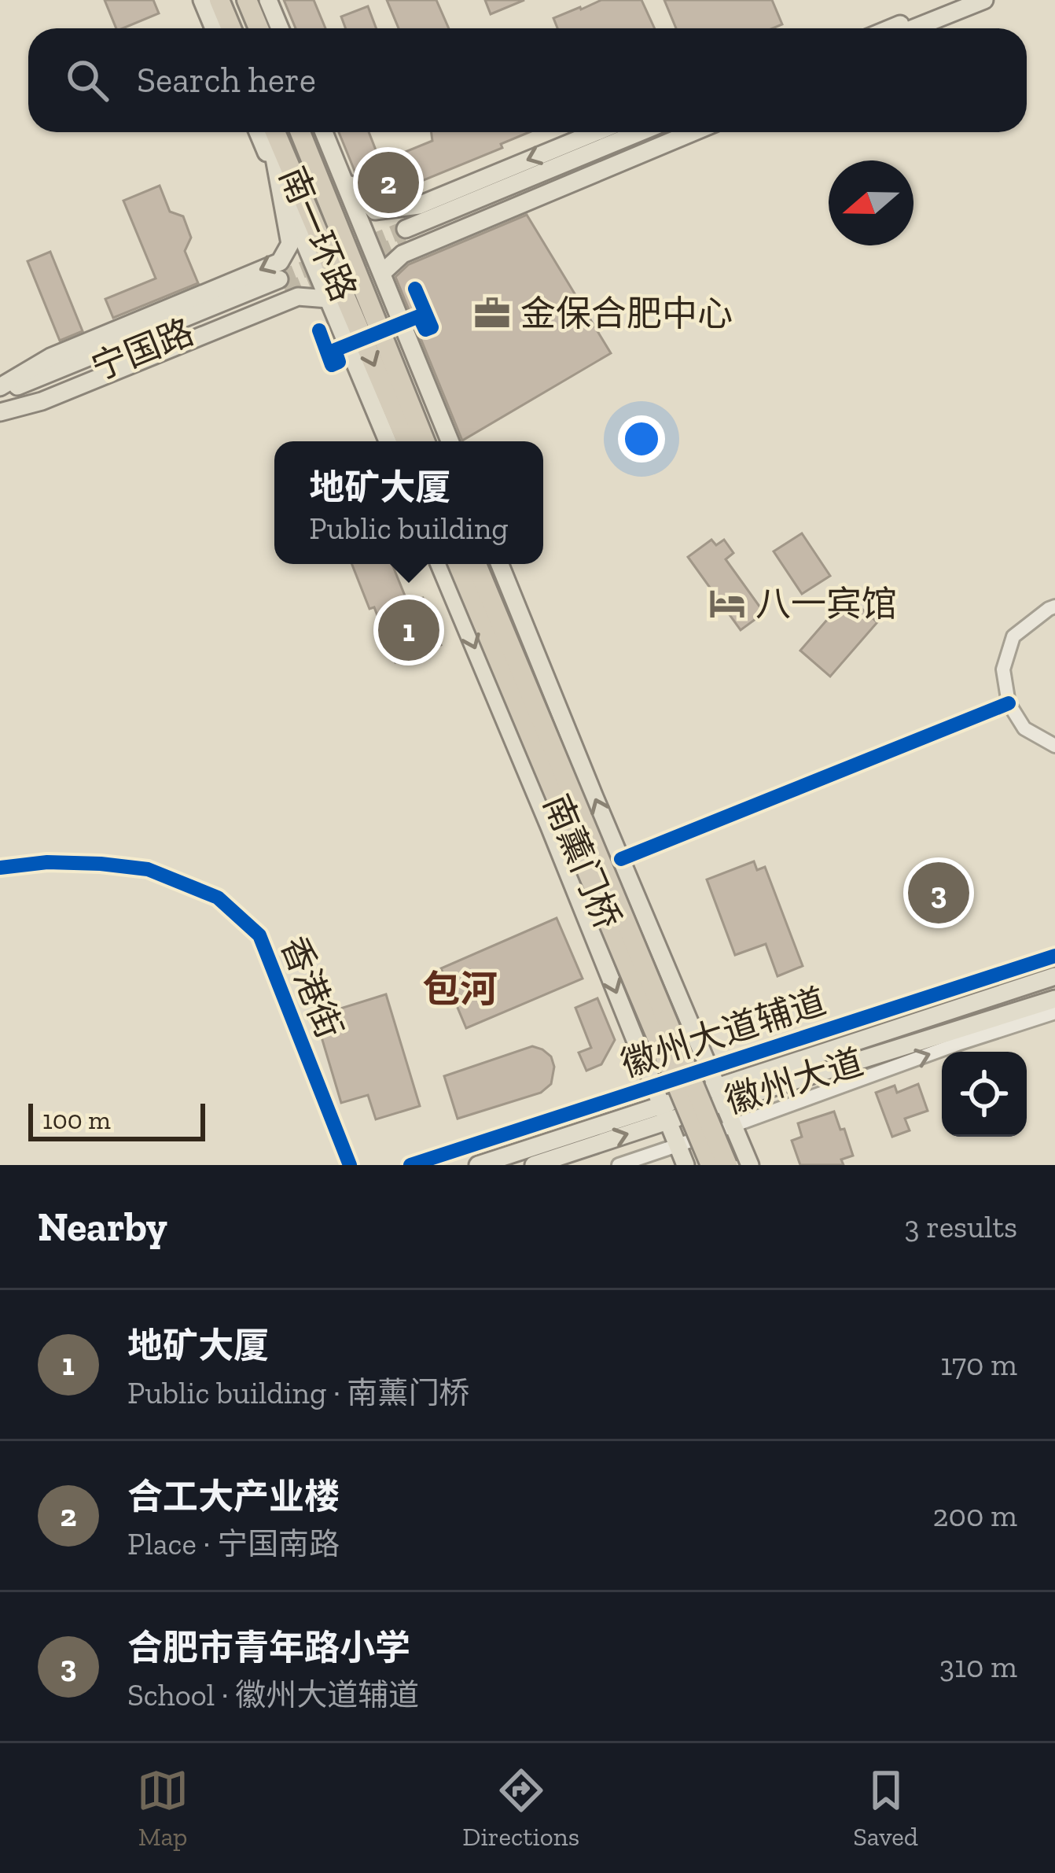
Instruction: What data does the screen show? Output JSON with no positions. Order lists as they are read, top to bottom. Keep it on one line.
{"streets":{"highway":["南一环路","南薰门桥"],"main road":["宁国路","徽州大道"],"street":["香港街","徽州大道辅道"]},"districts":["包河"],"places":{"office":["金保合肥中心"],"hotel":["八一宾馆"]},"scale_bar":"100 m","north":"left","page":{"search":"Search here","pins":["2","1","3"],"popup":["地矿大厦","Public building"],"scale":"100 m","heading":["Nearby","3 results"],"list":[{"mark":"1","name":"地矿大厦","note":"Public building · 南薰门桥","value":"170 m"},{"mark":"2","name":"合工大产业楼","note":"Place · 宁国南路","value":"200 m"},{"mark":"3","name":"合肥市青年路小学","note":"School · 徽州大道辅道","value":"310 m"}],"nav":["Map","Directions","Saved"]}}
